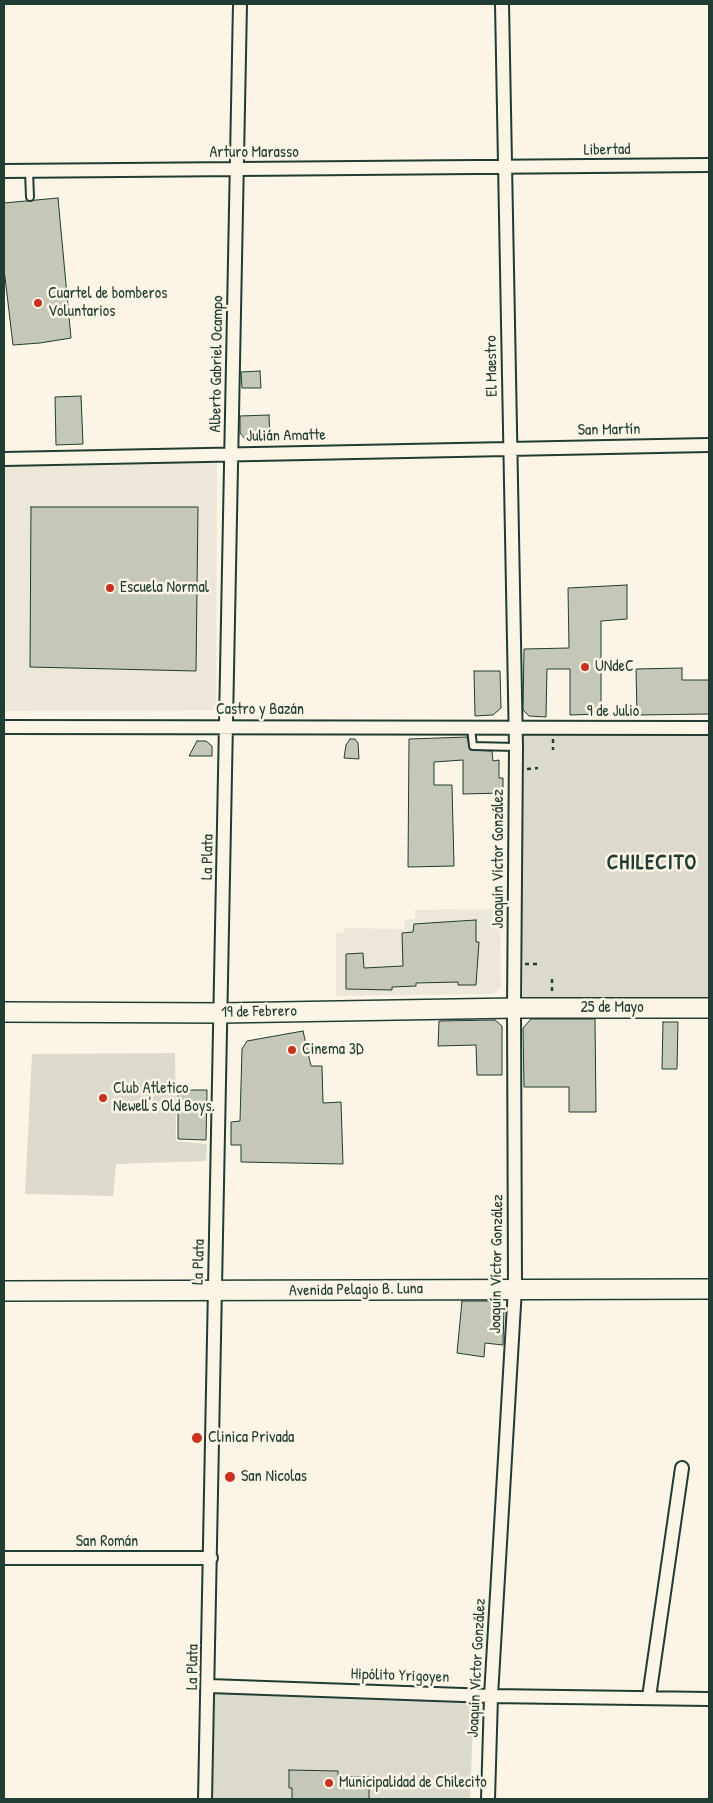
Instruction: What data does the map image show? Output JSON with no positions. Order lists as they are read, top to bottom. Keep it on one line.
{"streets":{"main road":["25 de Mayo","19 de Febrero","Avenida Pelagio B. Luna"],"street":["Libertad","Arturo Marasso","Alberto Gabriel Ocampo","El Maestro","San Martín","Julián Amatte","Castro y Bazán","9 de Julio","La Plata","Joaquín Víctor González","San Román","Hipólito Yrigoyen"]},"crossings":[["Libertad","Arturo Marasso"],["Libertad","El Maestro"],["Arturo Marasso","Alberto Gabriel Ocampo"],["Arturo Marasso","El Maestro"],["Alberto Gabriel Ocampo","Julián Amatte"],["Alberto Gabriel Ocampo","Castro y Bazán"],["Alberto Gabriel Ocampo","La Plata"],["El Maestro","San Martín"],["El Maestro","Julián Amatte"],["El Maestro","Castro y Bazán"],["El Maestro","9 de Julio"],["El Maestro","Joaquín Víctor González"],["San Martín","Julián Amatte"],["Castro y Bazán","9 de Julio"],["Castro y Bazán","La Plata"],["Castro y Bazán","Joaquín Víctor González"],["9 de Julio","Joaquín Víctor González"],["La Plata","19 de Febrero"],["La Plata","Avenida Pelagio B. Luna"],["La Plata","San Román"],["La Plata","Hipólito Yrigoyen"],["Joaquín Víctor González","25 de Mayo"],["Joaquín Víctor González","19 de Febrero"],["Joaquín Víctor González","Avenida Pelagio B. Luna"],["Joaquín Víctor González","Hipólito Yrigoyen"],["25 de Mayo","19 de Febrero"]],"districts":["CHILECITO"],"places":["Cuartel de bomberos Voluntarios","Escuela Normal","UNdeC","Cinema 3D","Club Atletico Newell's Old Boys.","Clinica Privada","San Nicolas","Municipalidad de Chilecito"]}
